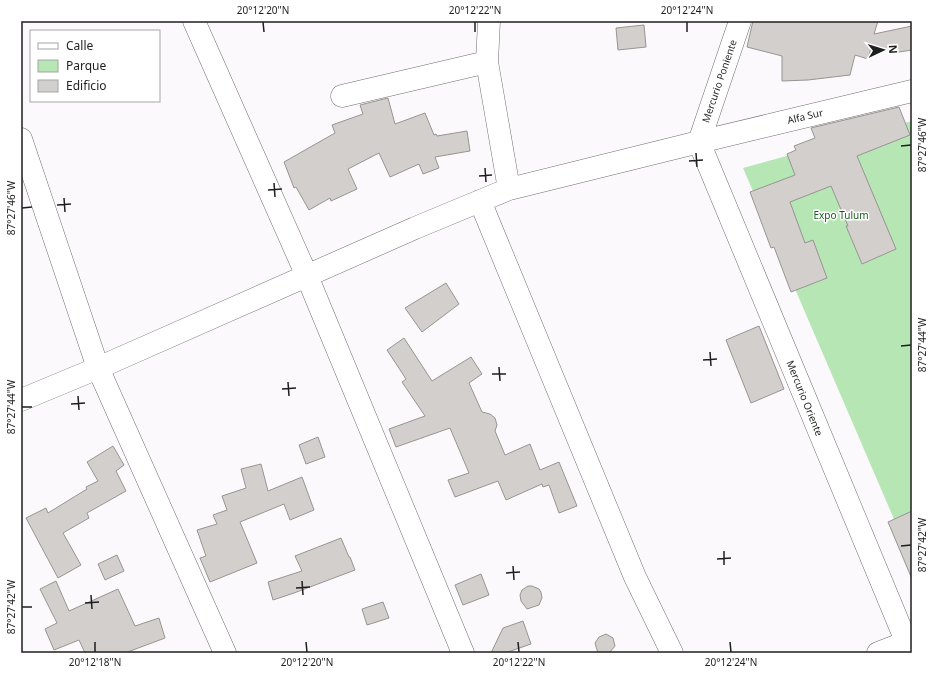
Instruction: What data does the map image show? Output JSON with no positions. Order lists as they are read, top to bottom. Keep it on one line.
{"streets":{"street":["Mercurio Poniente","Alfa Sur","Mercurio Oriente"]},"crossings":[["Mercurio Poniente","Alfa Sur"],["Mercurio Poniente","Mercurio Oriente"],["Alfa Sur","Mercurio Oriente"]],"parks":["Expo Tulum"],"legend":["Calle","Parque","Edificio"],"north":"right","coordinates":["20°12'20\"N","20°12'22\"N","20°12'24\"N","87°27'46\"W","87°27'44\"W","87°27'42\"W","20°12'18\"N"]}
